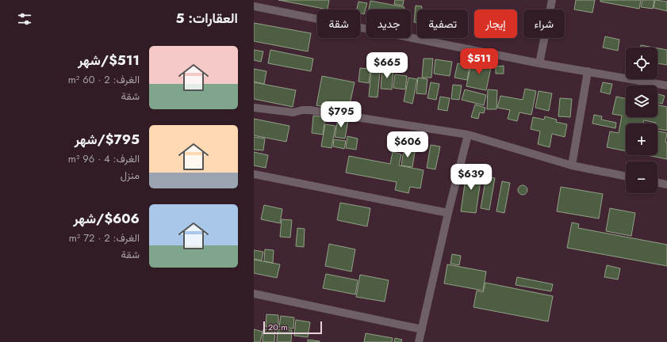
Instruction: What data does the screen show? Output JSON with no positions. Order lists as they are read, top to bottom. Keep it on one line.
{"scale_bar":"20 m","page":{"heading":"العقارات: 5","chip":["شراء","إيجار","تصفية","جديد","شقة"],"list":[{"name":"$511/شهر","note":"الغرف: 2 · 60 m² · شقة"},{"name":"$795/شهر","note":"الغرف: 4 · 96 m² · منزل"},{"name":"$606/شهر","note":"الغرف: 2 · 72 m² · شقة"}],"map_buttons":["+","−"],"price":["$511","$665","$795","$606","$639"],"scale":"20 m"}}
